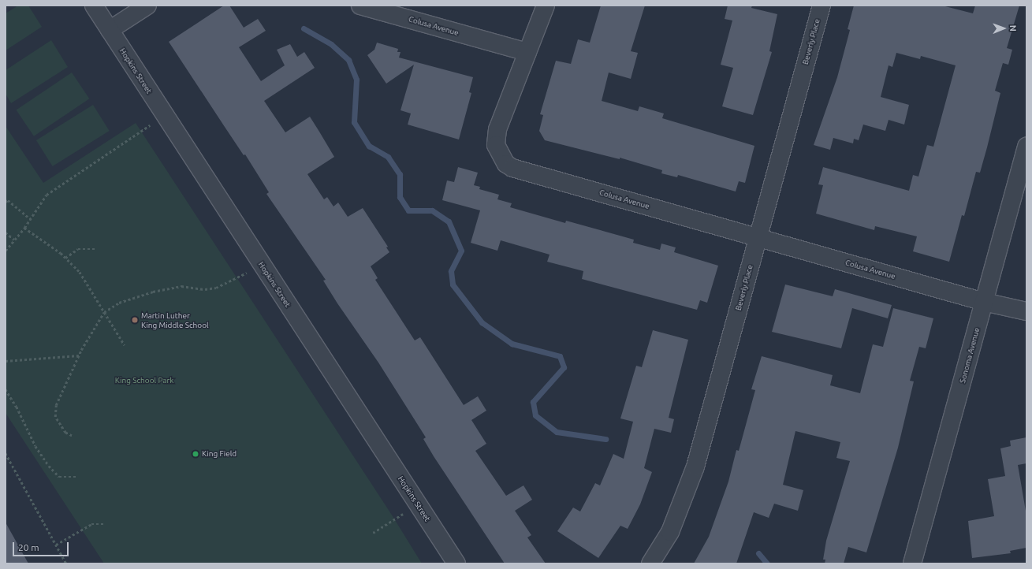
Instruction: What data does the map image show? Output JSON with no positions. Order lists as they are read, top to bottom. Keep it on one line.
{"streets":{"street":["Colusa Avenue","Beverly Place","Hopkins Street","Sonoma Avenue"]},"crossings":[["Colusa Avenue","Beverly Place"],["Colusa Avenue","Sonoma Avenue"]],"parks":["King School Park"],"places":["Martin Luther King Middle School","King Field"],"scale_bar":"20 m","north":"right"}
